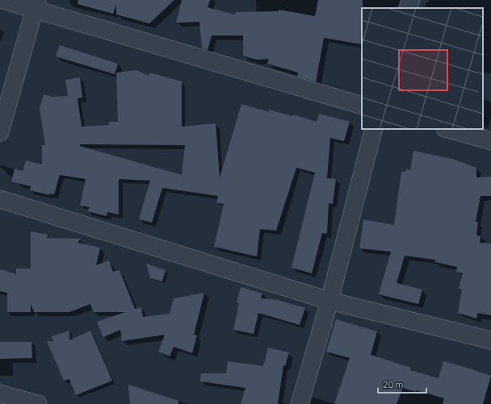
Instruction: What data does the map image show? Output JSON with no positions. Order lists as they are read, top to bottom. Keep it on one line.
{"scale_bar":"20 m"}
